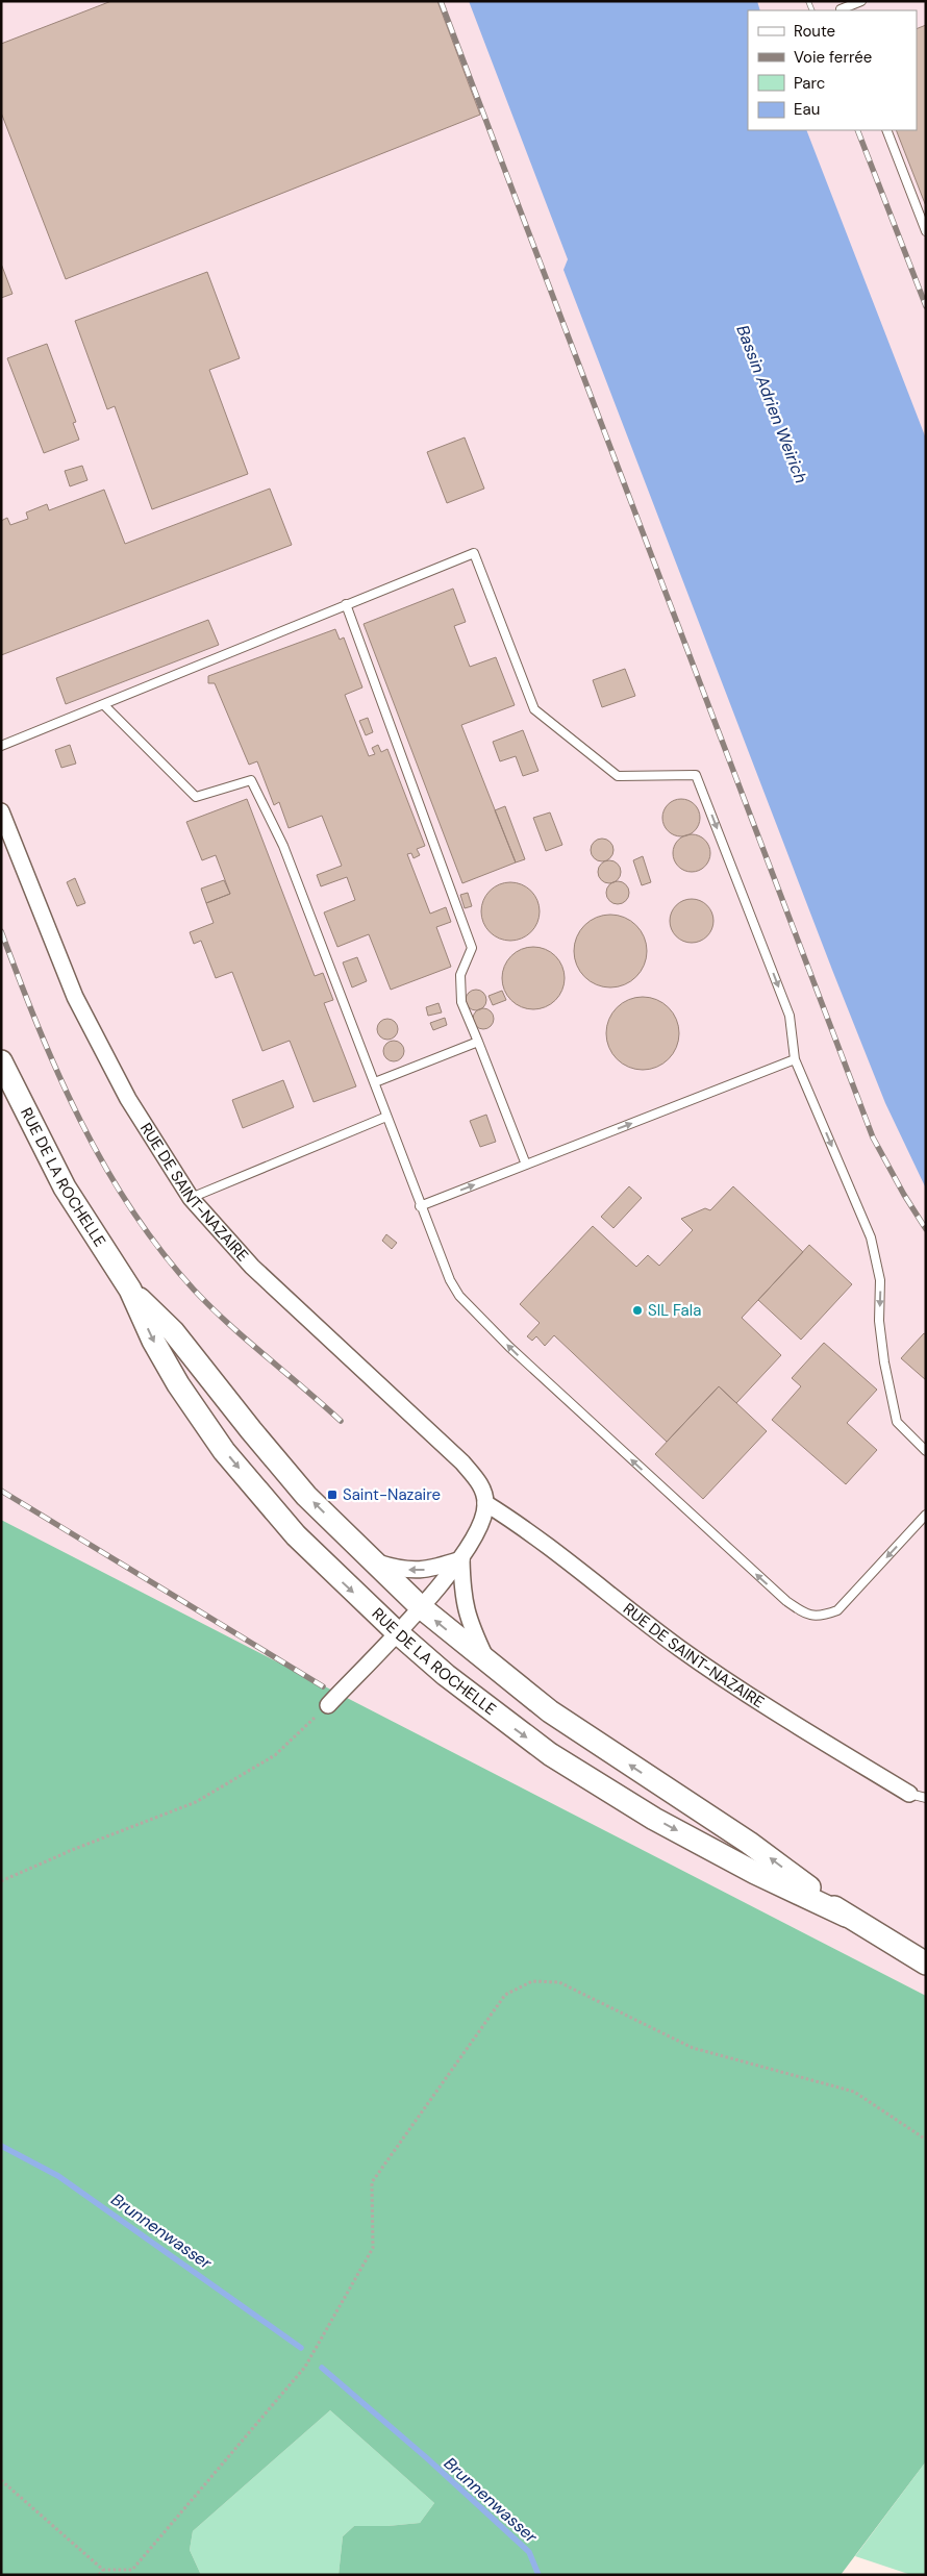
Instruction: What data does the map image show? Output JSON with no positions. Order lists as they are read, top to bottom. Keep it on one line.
{"streets":{"main road":["RUE DE LA ROCHELLE"],"street":["RUE DE SAINT-NAZAIRE"]},"water":["Bassin Adrien Weirich","Brunnenwasser"],"places":{"other":["SIL Fala"],"transit":["Saint-Nazaire"]},"legend":["Route","Voie ferrée","Parc","Eau"]}
